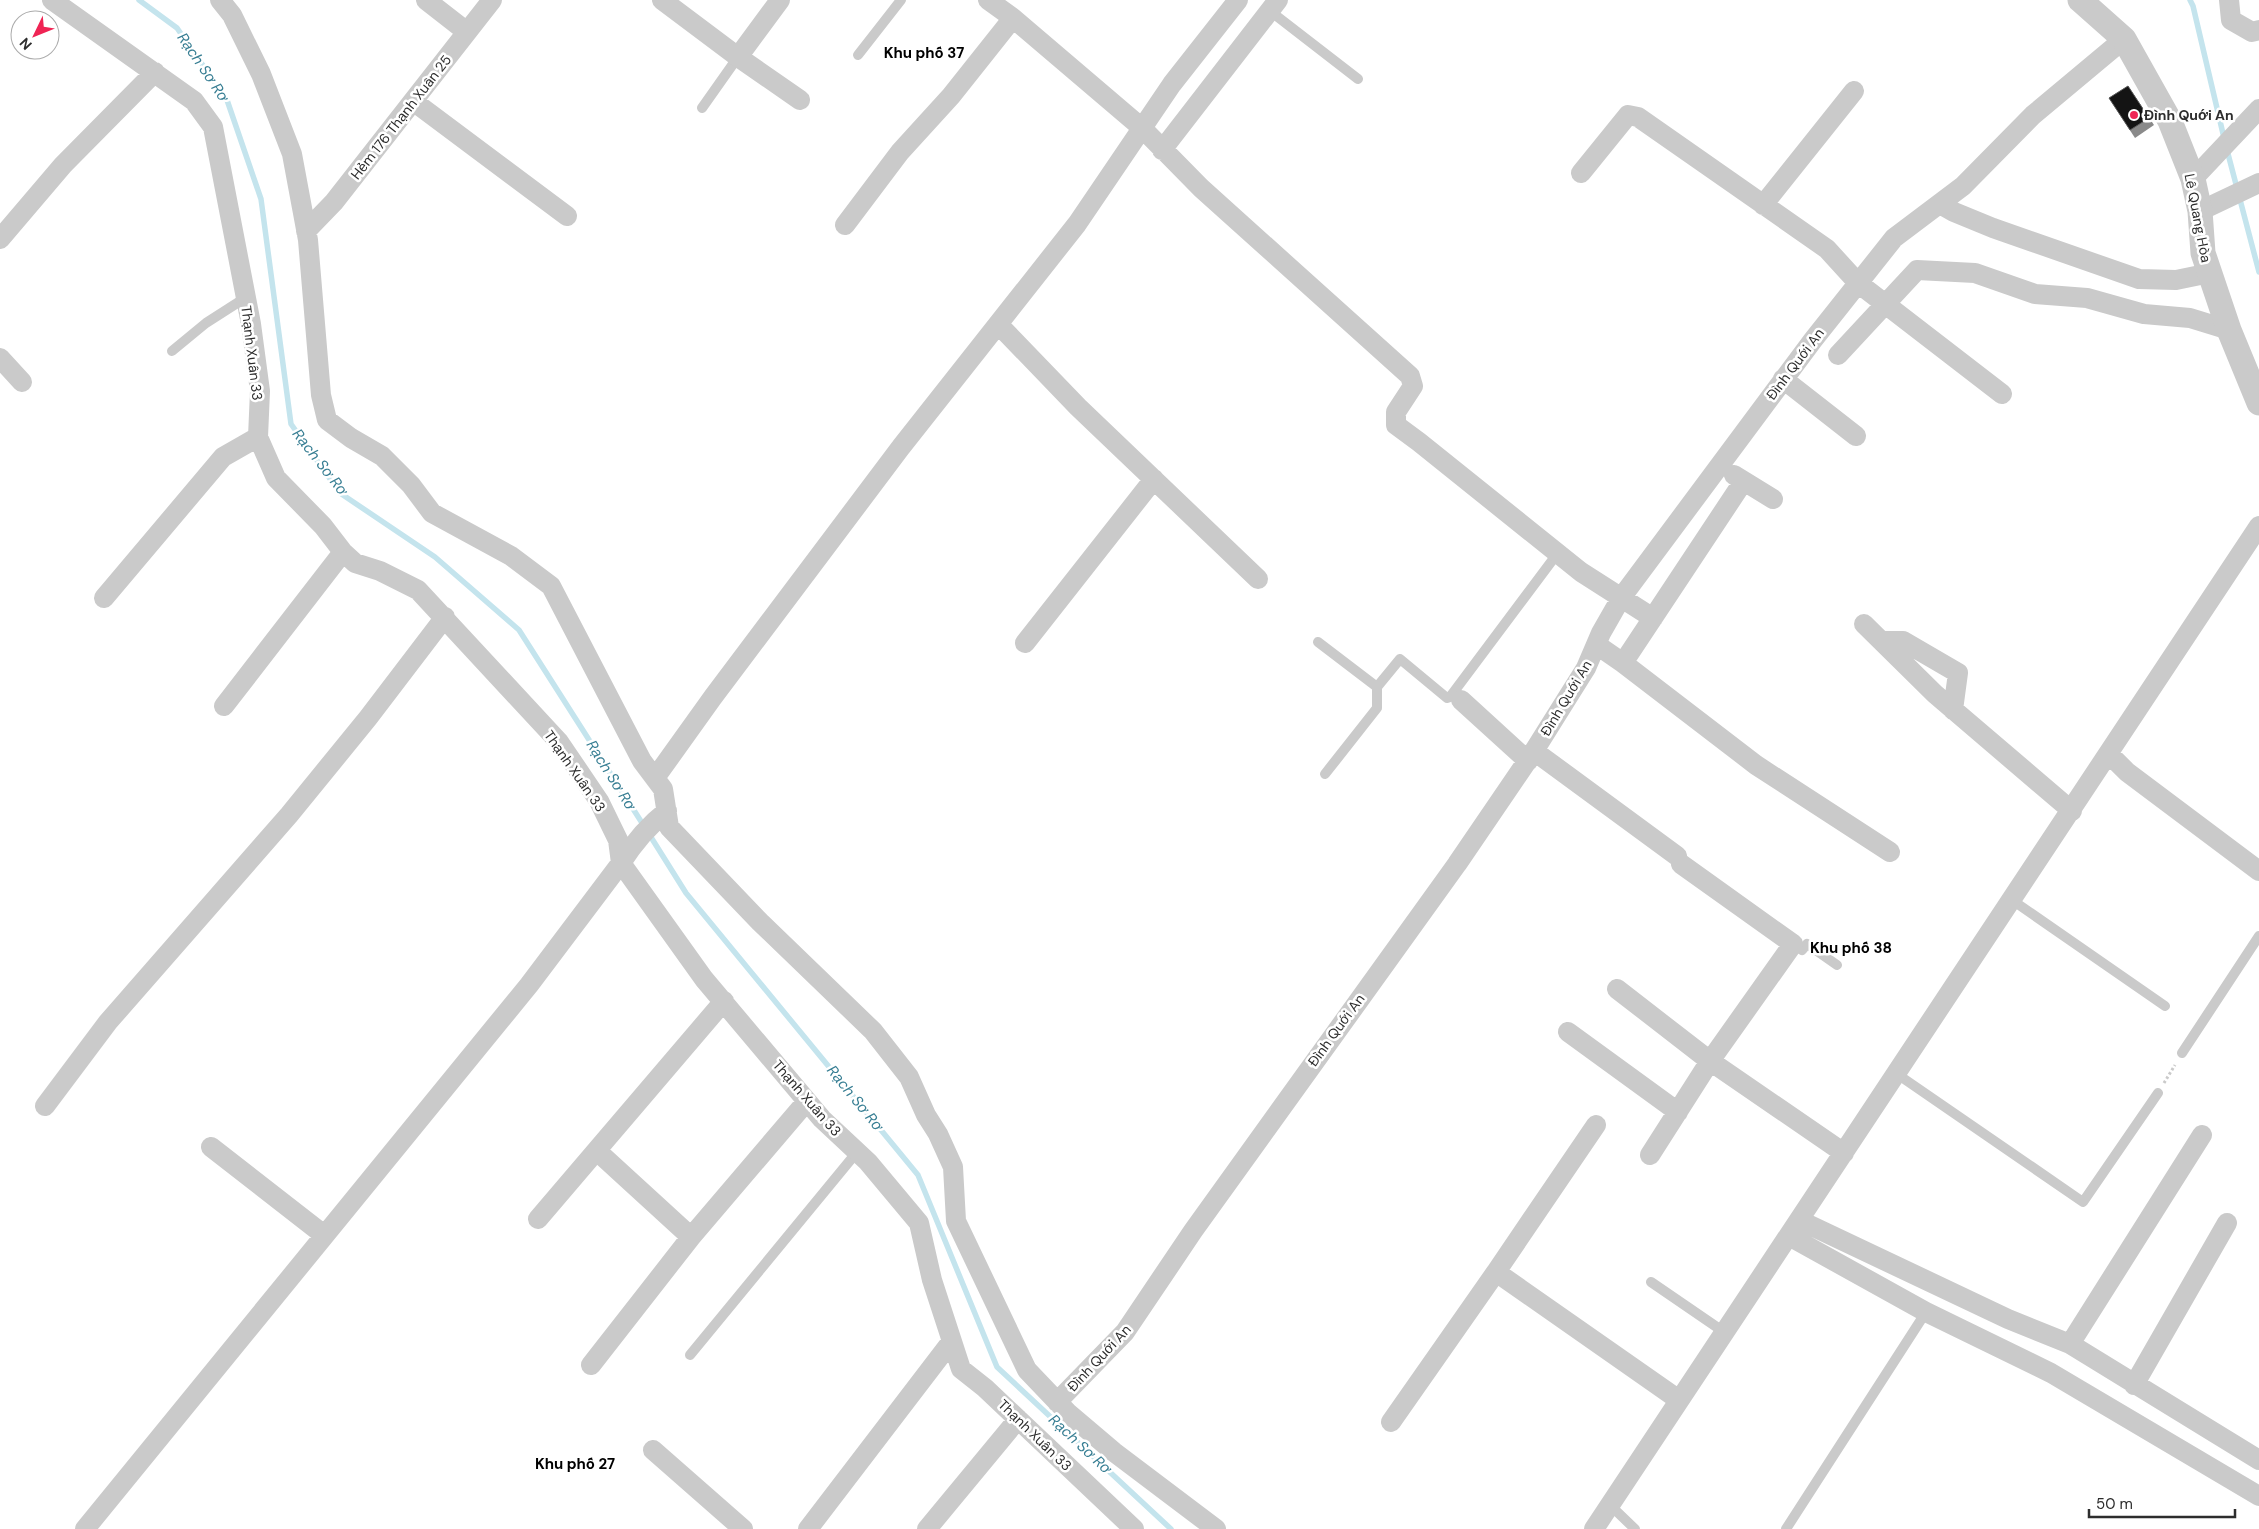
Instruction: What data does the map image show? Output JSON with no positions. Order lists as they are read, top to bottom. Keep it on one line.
{"streets":{"street":["Hẻm 176 Thạnh Xuân 25","Lê Quang Hòa","Thạnh Xuân 33","Đình Quới An"]},"crossings":[["Lê Quang Hòa","Đình Quới An"]],"districts":["Khu phố 37","Khu phố 38","Khu phố 27"],"water":["Rạch Sơ Rơ"],"places":["Đình Quới An"],"scale_bar":"50 m","north":"bottom left"}
